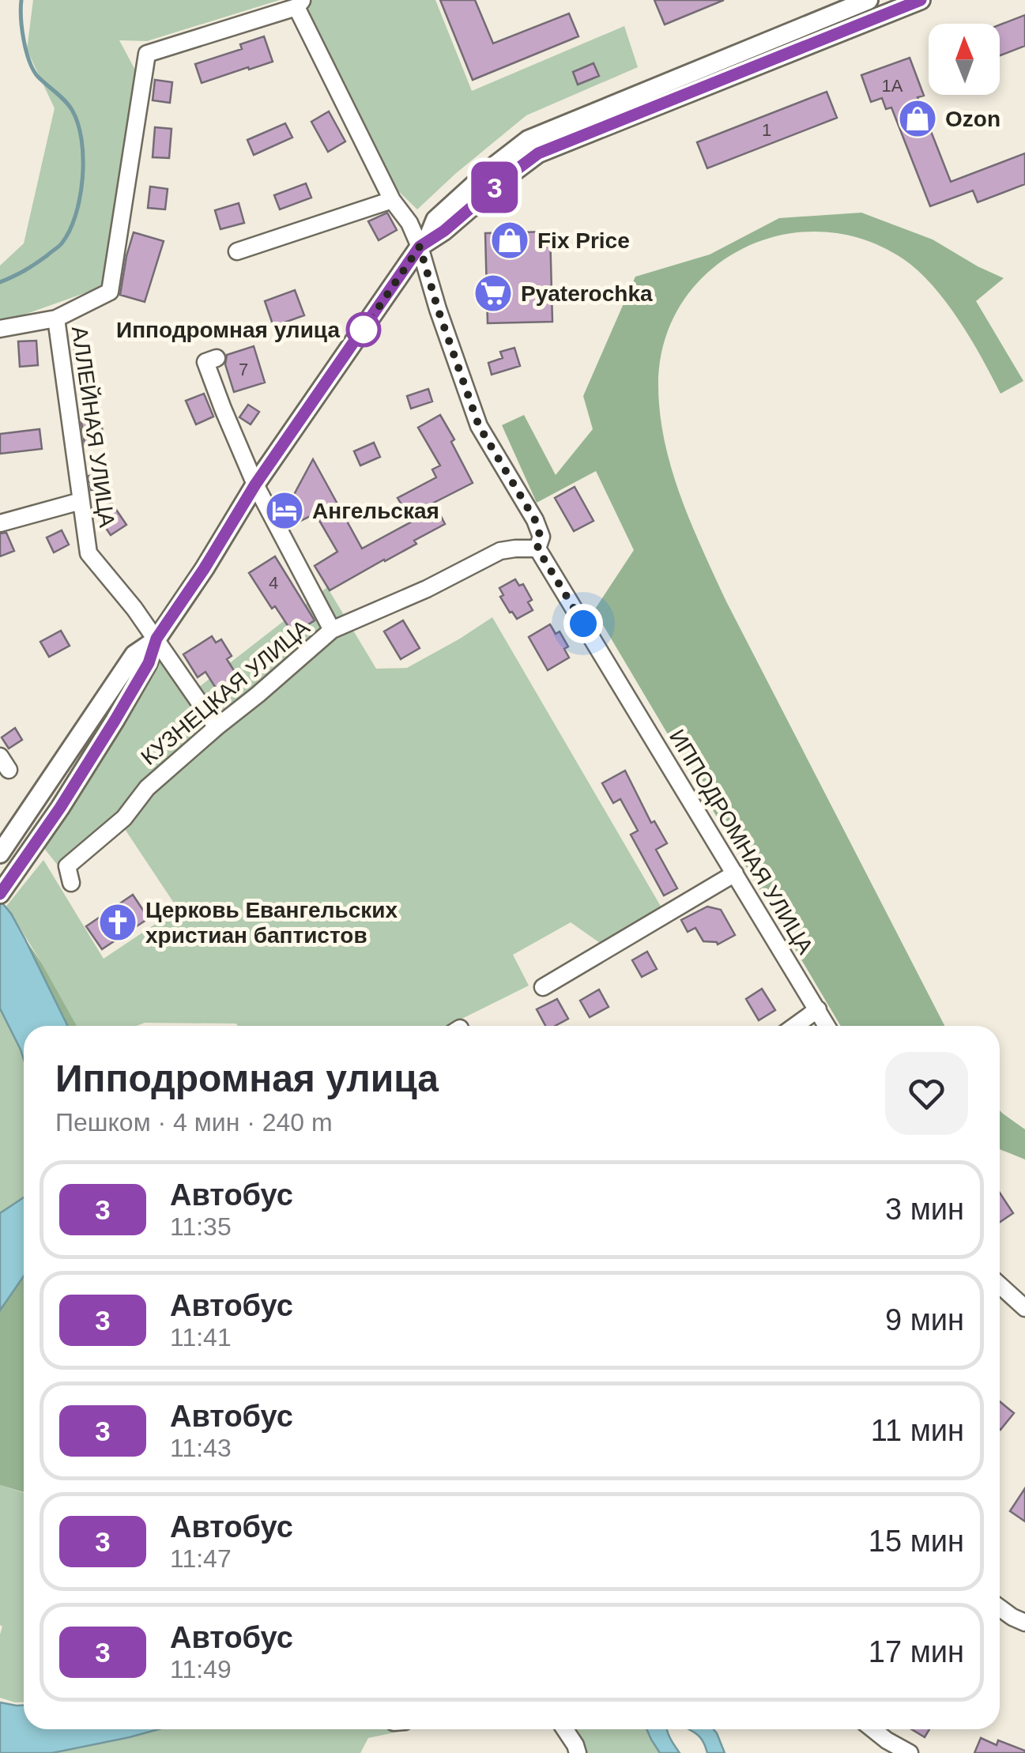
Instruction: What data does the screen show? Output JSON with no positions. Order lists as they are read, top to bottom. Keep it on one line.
{"streets":{"street":["АЛЛЕЙНАЯ УЛИЦА","КУЗНЕЦКАЯ УЛИЦА","ИППОДРОМНАЯ УЛИЦА"]},"crossings":[["АЛЛЕЙНАЯ УЛИЦА","КУЗНЕЦКАЯ УЛИЦА"],["АЛЛЕЙНАЯ УЛИЦА","ИППОДРОМНАЯ УЛИЦА"],["КУЗНЕЦКАЯ УЛИЦА","ИППОДРОМНАЯ УЛИЦА"]],"places":{"shop":["Ozon","Fix Price"],"supermarket":["Pyaterochka"],"other":["Ипподромная улица"],"hotel":["Ангельская"],"church":["Церковь Евангельских христиан баптистов"]},"lines":["bus line 3"],"house_numbers":["1А","1","7","4"],"north":"top","page":{"on_map":"3","heading":["Ипподромная улица","Пешком · 4 мин · 240 m"],"list":[{"mark":"3","name":"Автобус","note":"11:35","value":"3 мин"},{"mark":"3","name":"Автобус","note":"11:41","value":"9 мин"},{"mark":"3","name":"Автобус","note":"11:43","value":"11 мин"},{"mark":"3","name":"Автобус","note":"11:47","value":"15 мин"},{"mark":"3","name":"Автобус","note":"11:49","value":"17 мин"}]}}
